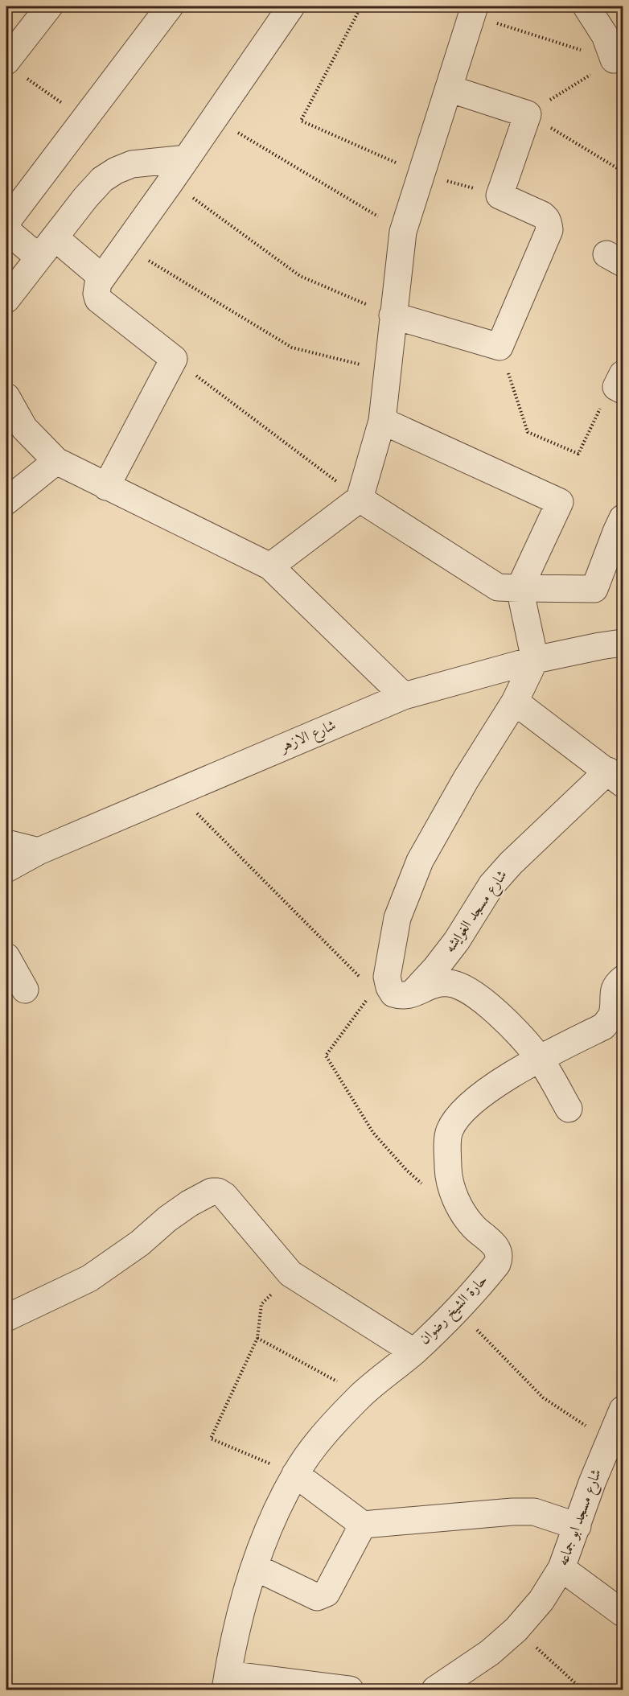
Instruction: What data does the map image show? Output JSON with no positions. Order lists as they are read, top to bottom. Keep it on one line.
{"streets":{"street":["شارع الازهر","شارع مسجد الغوايشه","حارة الشيخ رضوان","شارع مسجد ابو جماعه"]}}
